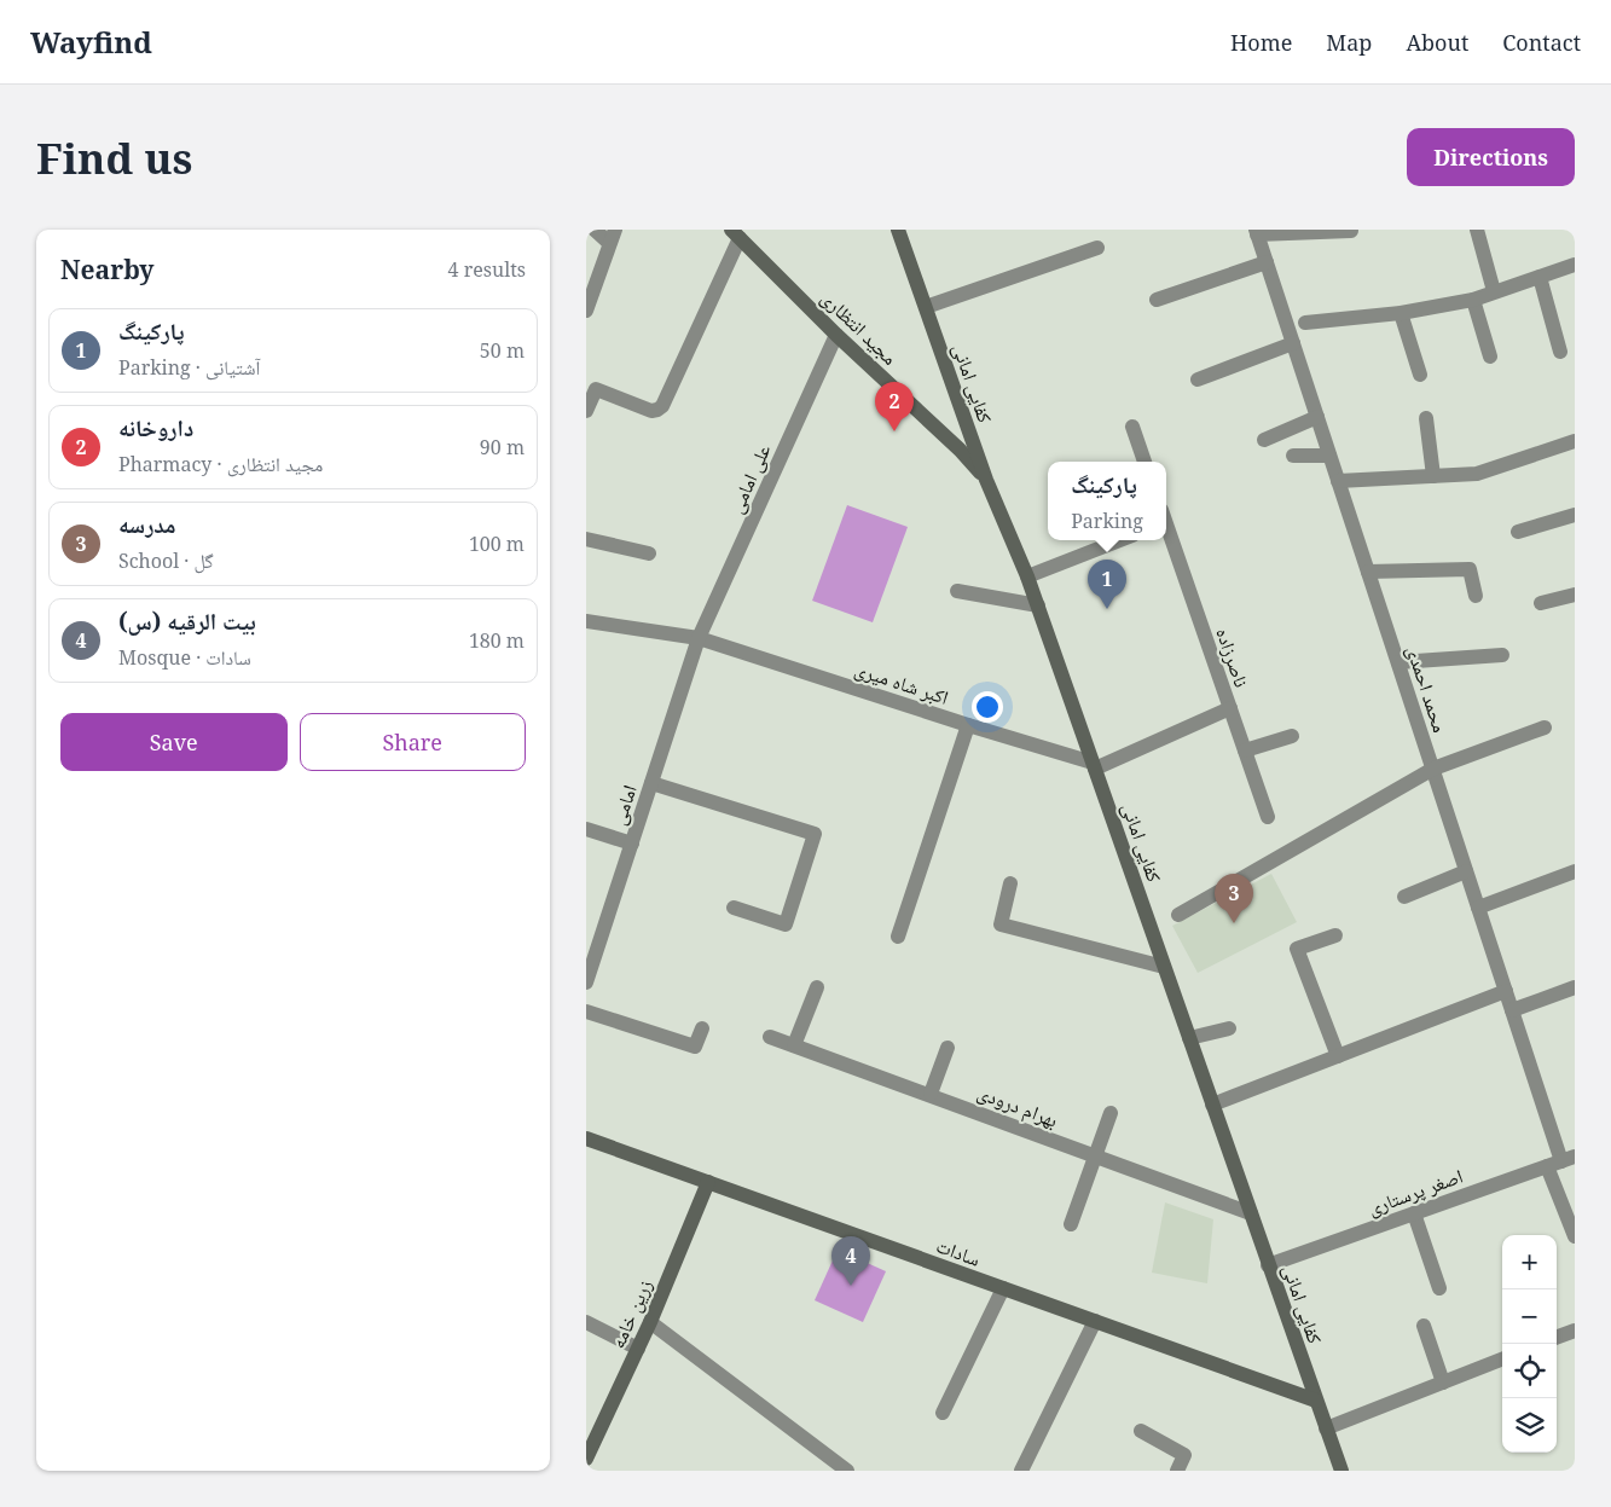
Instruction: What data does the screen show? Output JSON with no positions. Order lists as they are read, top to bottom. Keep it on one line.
{"streets":{"street":["مجید انتظاری","کفایی امانی","علی امامی","ناصرزاده","اکبر شاه میری","محمد احمدی","امامی","بهرام درودی","اصغر پرستاری","سادات","زرین خامه"]},"crossings":[["مجید انتظاری","کفایی امانی"],["مجید انتظاری","علی امامی"],["کفایی امانی","اکبر شاه میری"],["کفایی امانی","بهرام درودی"],["کفایی امانی","اصغر پرستاری"],["کفایی امانی","سادات"],["علی امامی","اکبر شاه میری"],["علی امامی","امامی"],["اکبر شاه میری","امامی"],["محمد احمدی","اصغر پرستاری"],["سادات","زرین خامه"]],"page":{"header":"Wayfind","nav":["Home","Map","About","Contact"],"buttons":["Directions",["Save","Share"]],"title":"Find us","heading":["Nearby","4 results"],"list":[{"mark":"1","name":"پارکینگ","note":"Parking · آشتیانی","value":"50 m"},{"mark":"2","name":"داروخانه","note":"Pharmacy · مجید انتظاری","value":"90 m"},{"mark":"3","name":"مدرسه","note":"School · گل","value":"100 m"},{"mark":"4","name":"بیت الرقیه (س)","note":"Mosque · سادات","value":"180 m"}],"pins":["2","1","3","4"],"popup":["پارکینگ","Parking"],"map_buttons":["+","−"]}}
